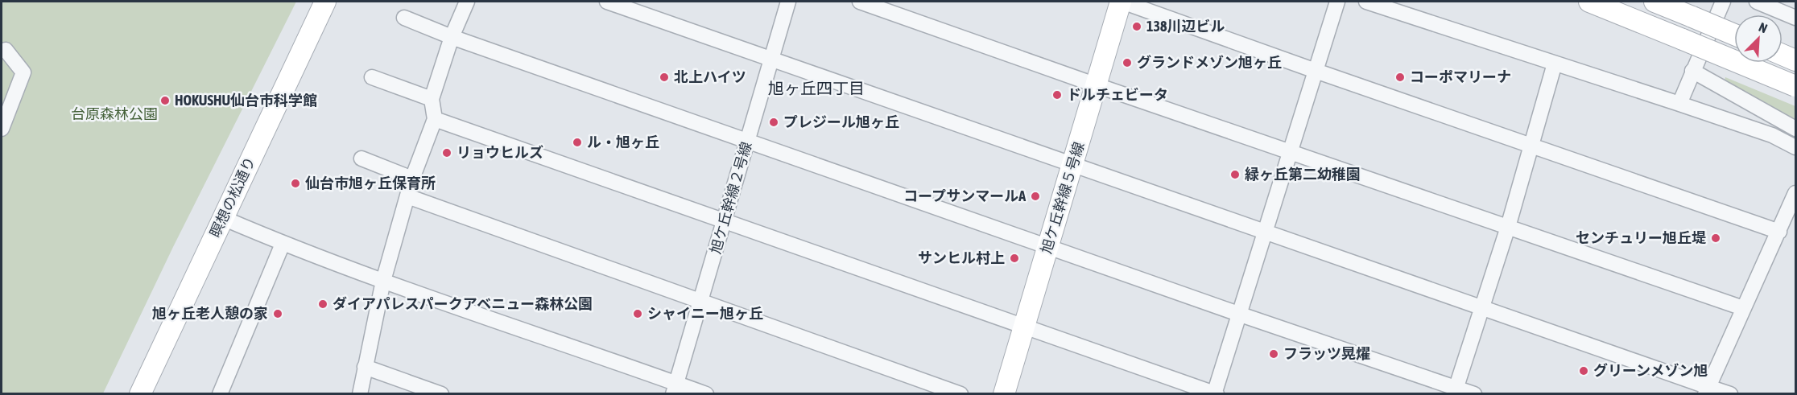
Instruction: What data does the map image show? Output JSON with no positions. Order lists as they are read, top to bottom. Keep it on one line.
{"streets":{"street":["瞑想の松通り","旭ケ丘幹線２号線","旭ケ丘幹線５号線"]},"districts":["旭ヶ丘四丁目"],"parks":["台原森林公園"],"places":["138川辺ビル","グランドメゾン旭ヶ丘","北上ハイツ","コーポマリーナ","ドルチェビータ","HOKUSHU仙台市科学館","プレジール旭ヶ丘","ル・旭ヶ丘","リョウヒルズ","緑ヶ丘第二幼稚園","仙台市旭ヶ丘保育所","コープサンマールA","センチュリー旭丘堤","サンヒル村上","ダイアパレスパークアベニュー森林公園","旭ヶ丘老人憩の家","シャイニー旭ヶ丘","フラッツ晃燿","グリーンメゾン旭"],"north":"top right"}
